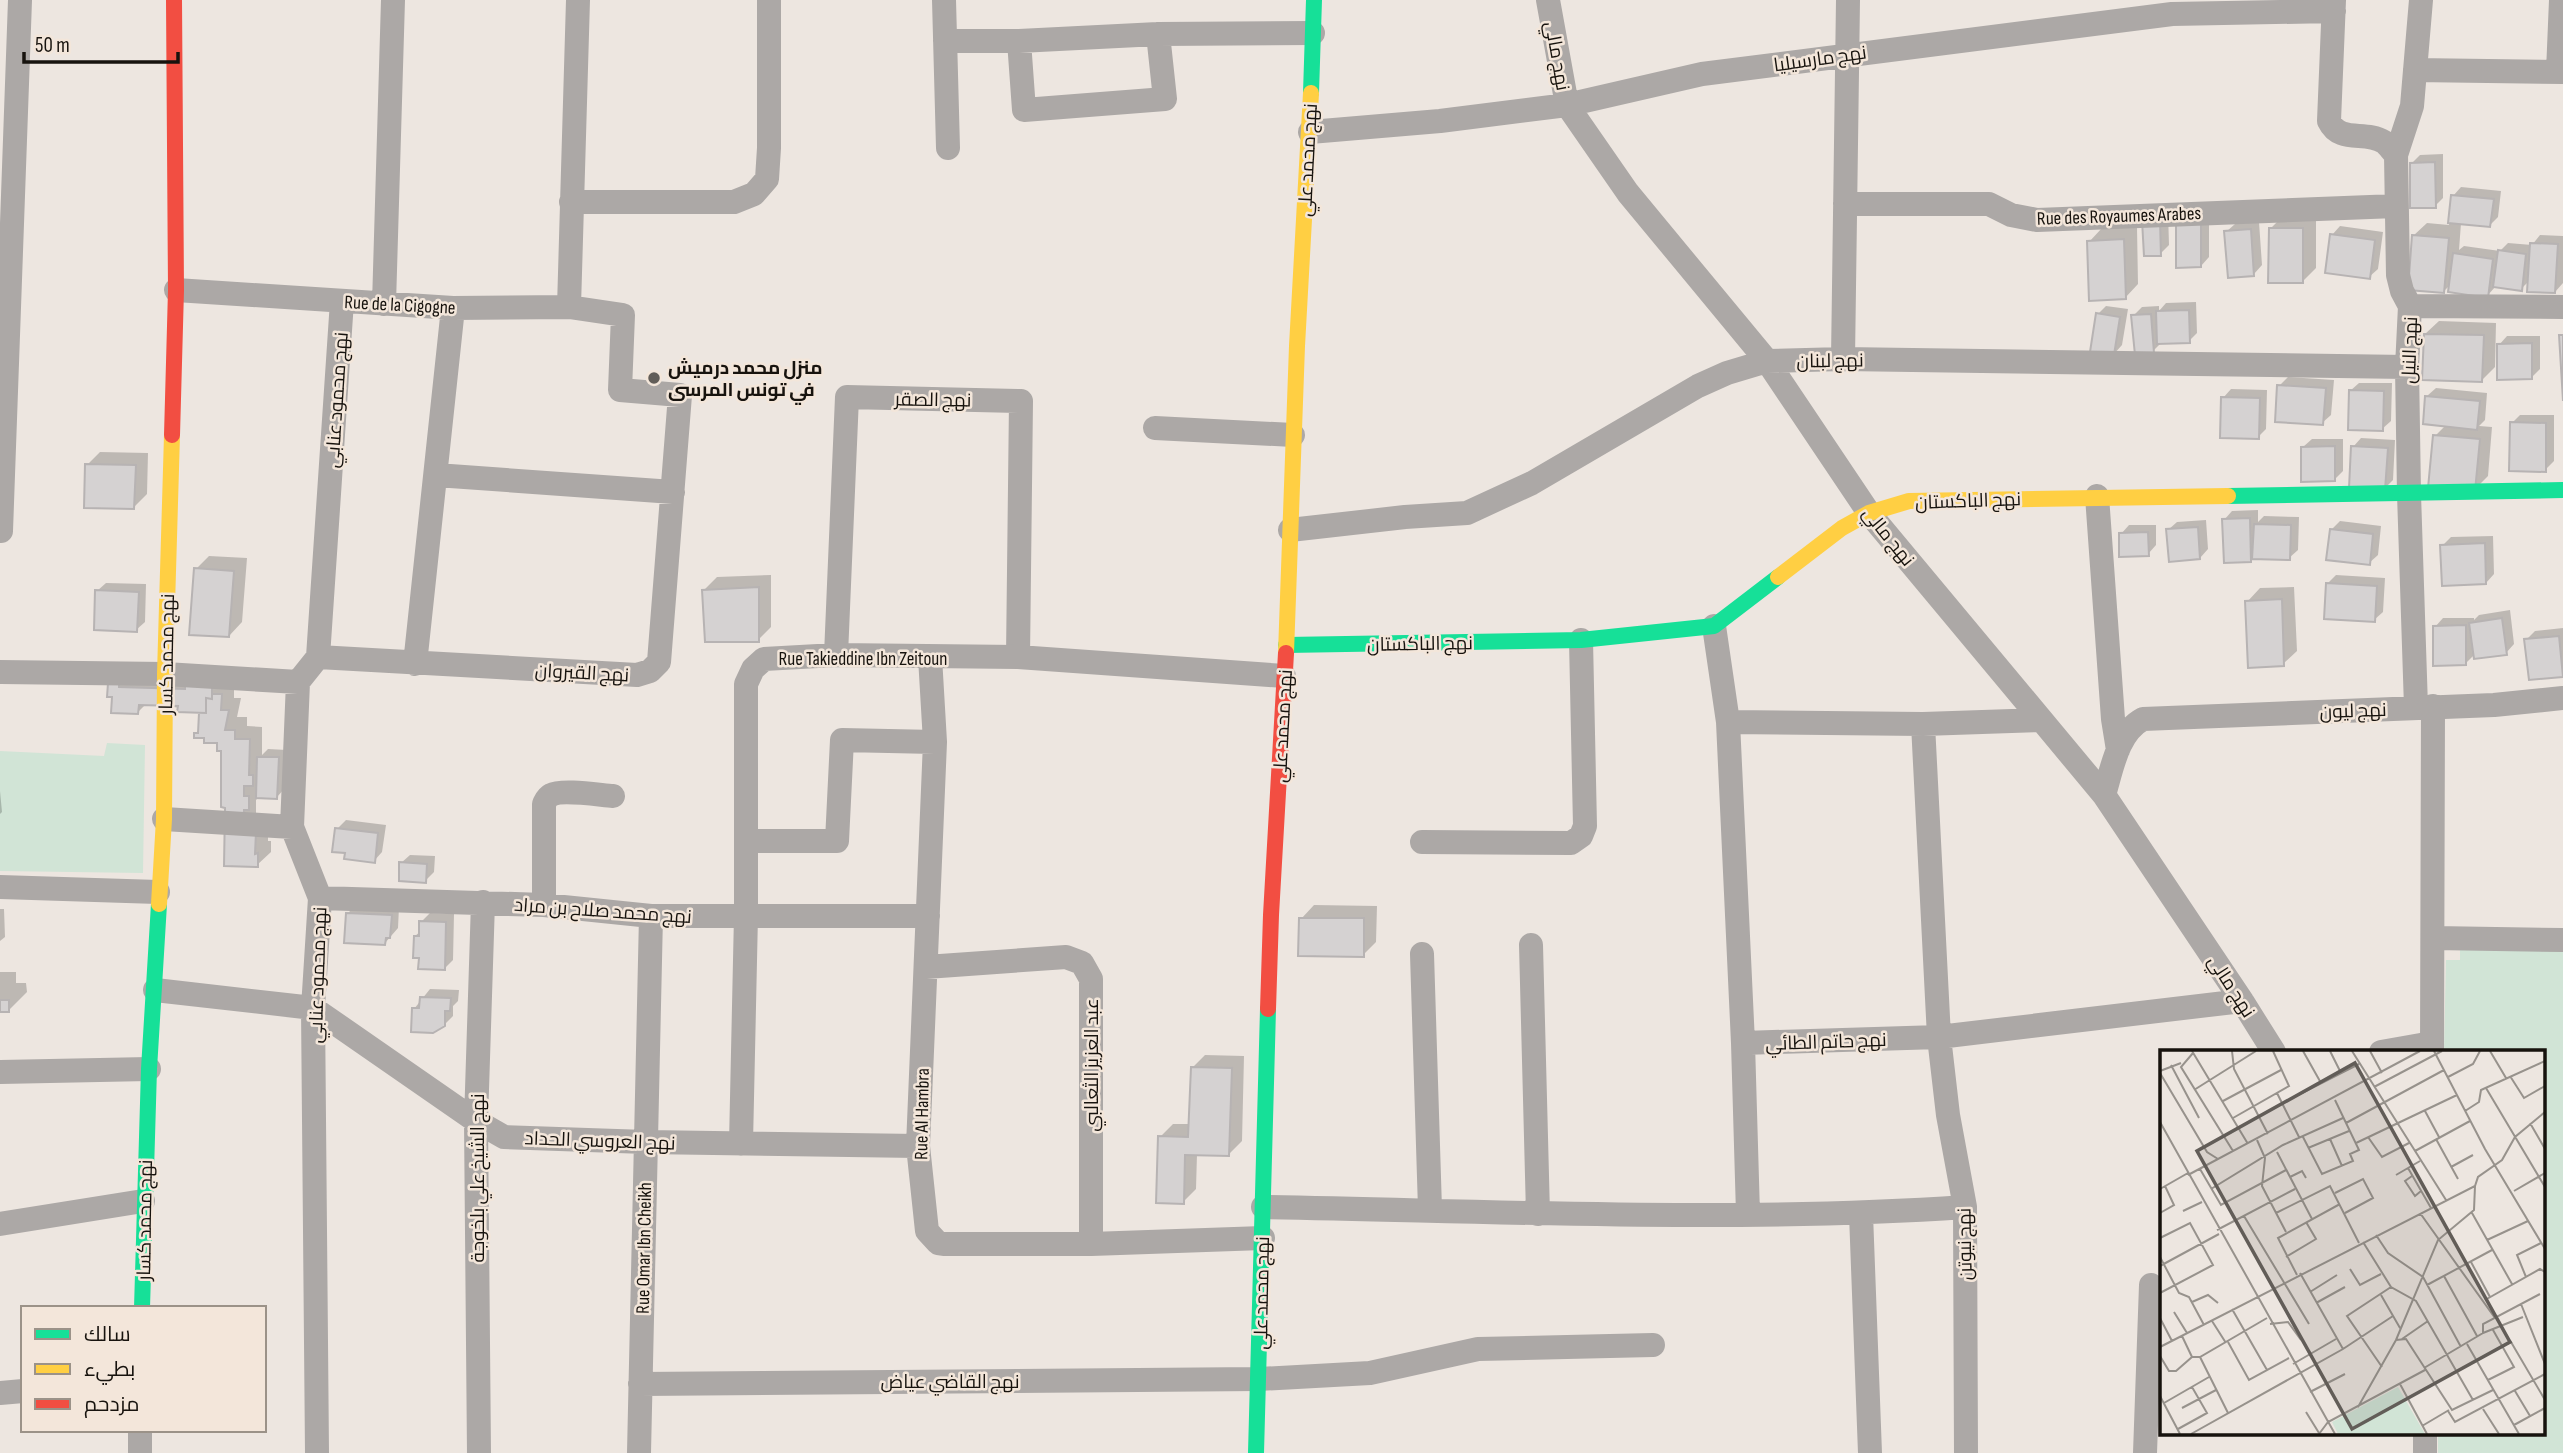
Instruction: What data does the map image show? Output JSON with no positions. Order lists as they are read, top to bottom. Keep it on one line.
{"streets":{"street":["نهج مالي","نهج مارسيليا","نهج محمد علي","Rue des Royaumes Arabes","Rue de la Cigogne","نهج النيل","نهج لبنان","نهج الصقر","نهج محمود عنابي","نهج الباكستان","نهج محمد كسار","Rue Takieddine Ibn Zeitoun","نهج القيروان","نهج ليون","نهج محمد صلاح بن مراد","نهج حاتم الطائي","عبد العزيز الثعالبي","Rue Al Hambra","نهج العروسي الحداد","نهج الشيخ علي بلخوجة","نهج نيوتن","Rue Omar Ibn Cheikh","نهج القاضي عياض"]},"crossings":[["نهج مالي","نهج مارسيليا"],["نهج مالي","نهج لبنان"],["نهج مالي","نهج الباكستان"],["نهج مالي","نهج حاتم الطائي"],["نهج مارسيليا","نهج محمد علي"],["نهج محمد علي","نهج لبنان"],["نهج محمد علي","نهج الباكستان"],["نهج محمد علي","Rue Takieddine Ibn Zeitoun"],["نهج محمد علي","Rue Al Hambra"],["نهج محمد علي","نهج القاضي عياض"],["Rue des Royaumes Arabes","نهج النيل"],["Rue de la Cigogne","نهج محمود عنابي"],["Rue de la Cigogne","نهج محمد كسار"],["Rue de la Cigogne","نهج القيروان"],["نهج النيل","نهج لبنان"],["نهج النيل","نهج الباكستان"],["نهج النيل","نهج ليون"],["نهج الصقر","Rue Takieddine Ibn Zeitoun"],["نهج محمود عنابي","نهج القيروان"],["نهج محمود عنابي","نهج محمد صلاح بن مراد"],["نهج محمود عنابي","نهج العروسي الحداد"],["نهج الباكستان","نهج حاتم الطائي"],["نهج محمد كسار","نهج العروسي الحداد"],["Rue Takieddine Ibn Zeitoun","نهج محمد صلاح بن مراد"],["Rue Takieddine Ibn Zeitoun","Rue Al Hambra"],["Rue Takieddine Ibn Zeitoun","نهج العروسي الحداد"],["نهج محمد صلاح بن مراد","Rue Al Hambra"],["نهج محمد صلاح بن مراد","نهج الشيخ علي بلخوجة"],["نهج محمد صلاح بن مراد","Rue Omar Ibn Cheikh"],["نهج حاتم الطائي","نهج نيوتن"],["عبد العزيز الثعالبي","Rue Al Hambra"],["Rue Al Hambra","نهج العروسي الحداد"],["نهج العروسي الحداد","نهج الشيخ علي بلخوجة"],["نهج العروسي الحداد","Rue Omar Ibn Cheikh"],["Rue Omar Ibn Cheikh","نهج القاضي عياض"]],"places":["منزل محمد درميش في تونس المرسى"],"legend":["سالك","بطيء","مزدحم"],"scale_bar":"50 m"}
